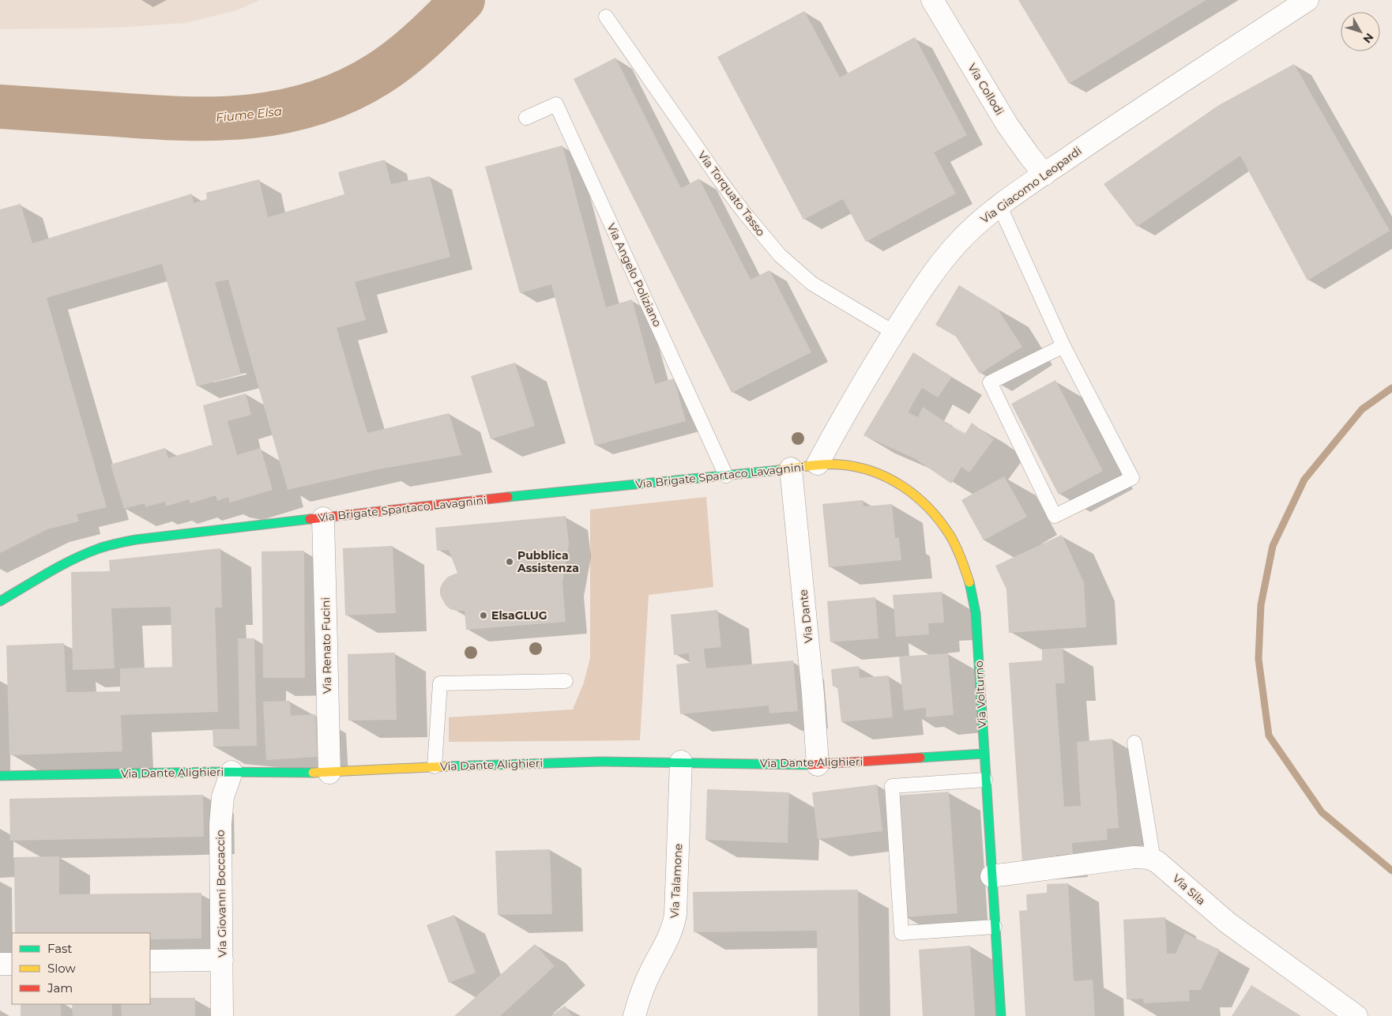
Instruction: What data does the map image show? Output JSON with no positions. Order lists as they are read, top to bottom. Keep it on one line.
{"streets":{"street":["Via Collodi","Via Giacomo Leopardi","Via Brigate Spartaco Lavagnini","Via Dante","Via Renato Fucini","Via Volturno","Via Dante Alighieri","Via Talamone","Via Sila","Via Giovanni Boccaccio"],"lane":["Via Torquato Tasso","Via Angelo Poliziano"]},"crossings":[["Via Collodi","Via Giacomo Leopardi"],["Via Giacomo Leopardi","Via Torquato Tasso"],["Via Giacomo Leopardi","Via Brigate Spartaco Lavagnini"],["Via Giacomo Leopardi","Via Volturno"],["Via Angelo Poliziano","Via Brigate Spartaco Lavagnini"],["Via Brigate Spartaco Lavagnini","Via Dante"],["Via Brigate Spartaco Lavagnini","Via Renato Fucini"],["Via Brigate Spartaco Lavagnini","Via Volturno"],["Via Dante","Via Dante Alighieri"],["Via Renato Fucini","Via Dante Alighieri"],["Via Volturno","Via Dante Alighieri"],["Via Dante Alighieri","Via Talamone"],["Via Dante Alighieri","Via Giovanni Boccaccio"]],"water":["Fiume Elsa"],"places":["Pubblica Assistenza","ElsaGLUG"],"legend":["Fast","Slow","Jam"],"north":"bottom right"}
